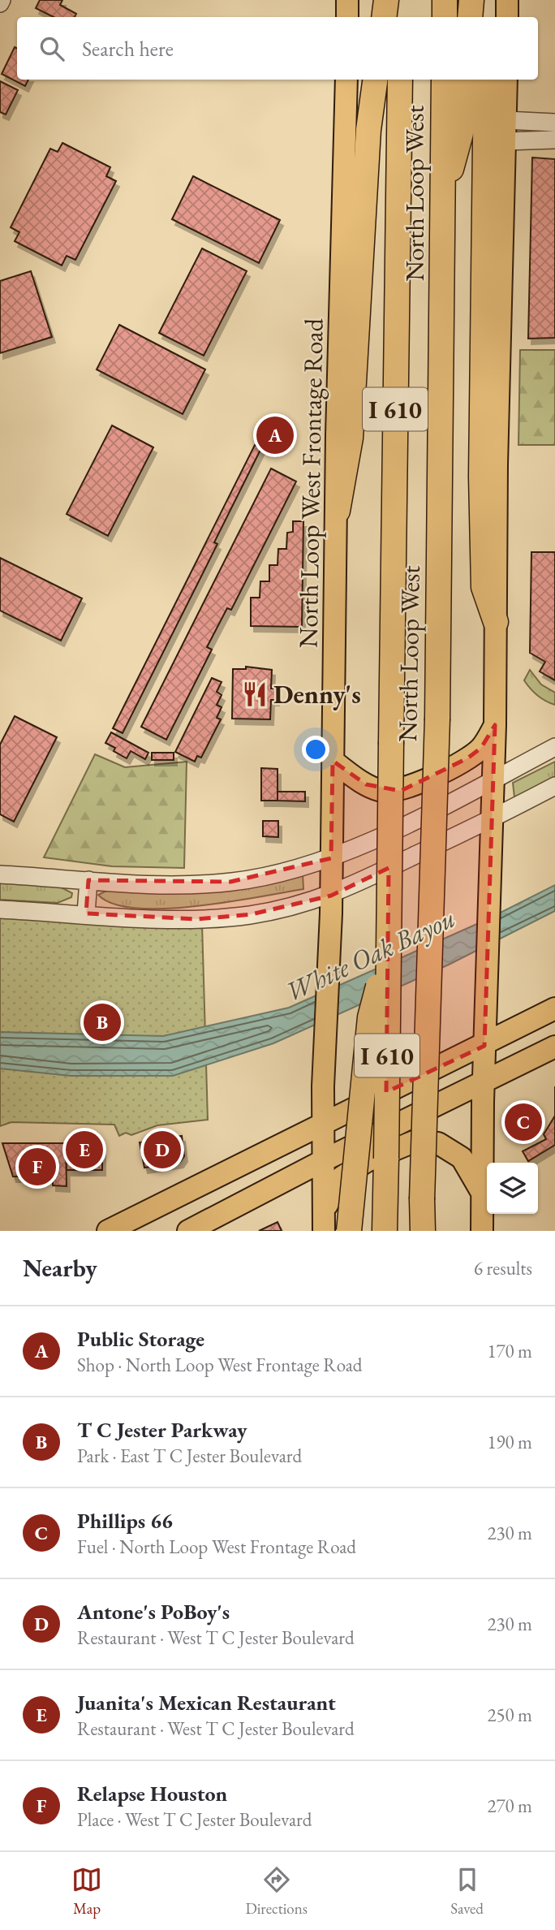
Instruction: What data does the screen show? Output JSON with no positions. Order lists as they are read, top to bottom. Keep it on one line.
{"streets":{"highway":["North Loop West","I 610"],"main road":["North Loop West Frontage Road"]},"water":["White Oak Bayou"],"places":{"restaurant":["Denny's"]},"page":{"search":"Search here","pins":["A","B","C","D","E","F"],"heading":["Nearby","6 results"],"list":[{"mark":"A","name":"Public Storage","note":"Shop · North Loop West Frontage Road","value":"170 m"},{"mark":"B","name":"T C Jester Parkway","note":"Park · East T C Jester Boulevard","value":"190 m"},{"mark":"C","name":"Phillips 66","note":"Fuel · North Loop West Frontage Road","value":"230 m"},{"mark":"D","name":"Antone's PoBoy's","note":"Restaurant · West T C Jester Boulevard","value":"230 m"},{"mark":"E","name":"Juanita's Mexican Restaurant","note":"Restaurant · West T C Jester Boulevard","value":"250 m"},{"mark":"F","name":"Relapse Houston","note":"Place · West T C Jester Boulevard","value":"270 m"}],"nav":["Map","Directions","Saved"]}}
